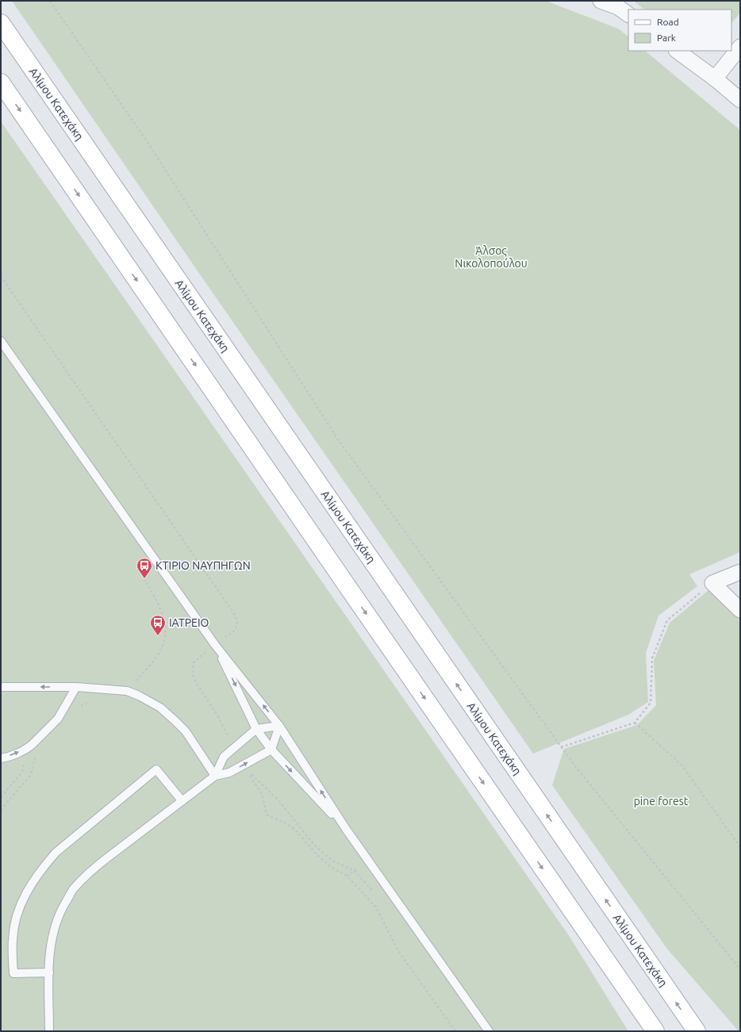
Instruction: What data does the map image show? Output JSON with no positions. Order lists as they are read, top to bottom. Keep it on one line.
{"streets":{"main road":["Αλίμου Κατεχάκη"]},"parks":["Άλσος Νικολοπούλου","pine forest"],"places":{"bus stop":["ΚΤΙΡΙΟ ΝΑΥΠΗΓΩΝ","ΙΑΤΡΕΙΟ"]},"legend":["Road","Park"]}
